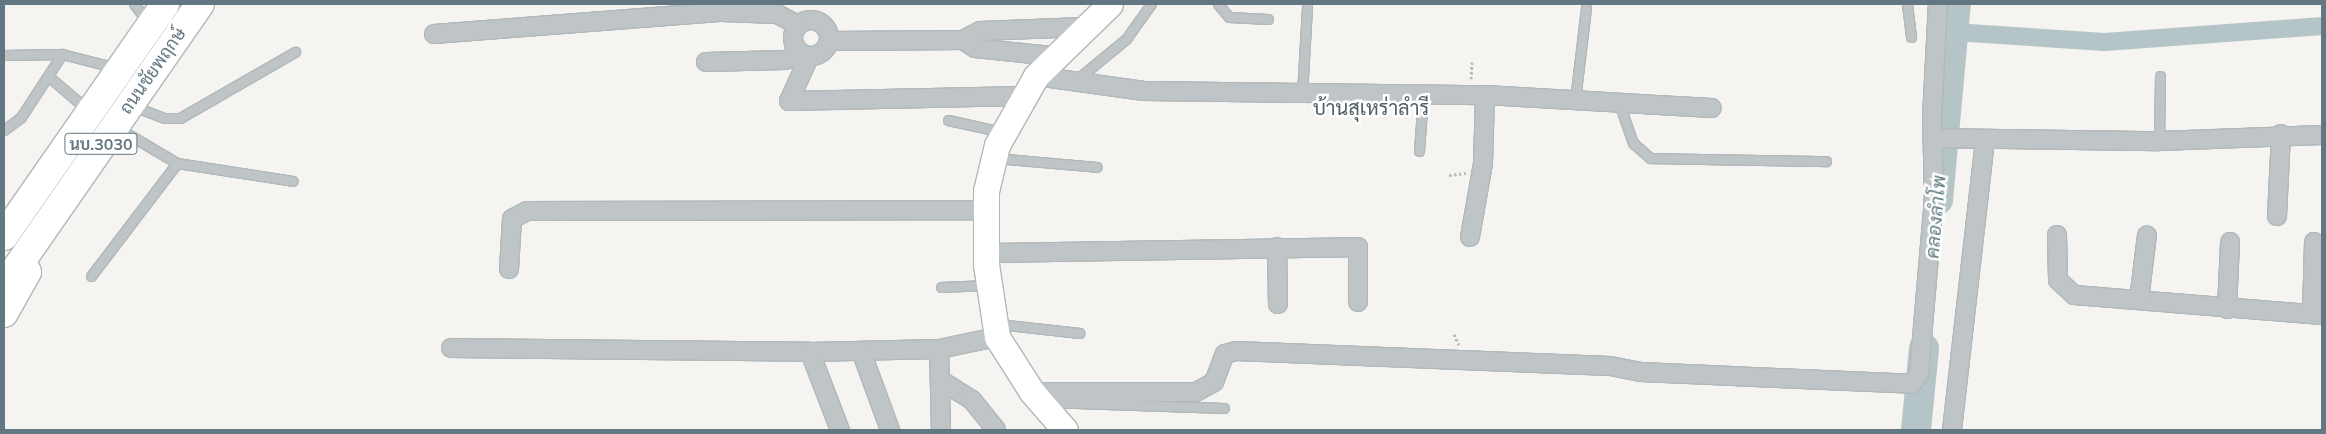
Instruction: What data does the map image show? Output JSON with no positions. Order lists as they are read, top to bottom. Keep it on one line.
{"streets":{"main road":["ถนนชัยพฤกษ์","นบ.3030"]},"districts":["บ้านสุเหร่าลำรี"],"water":["คลองลำโพ"]}
